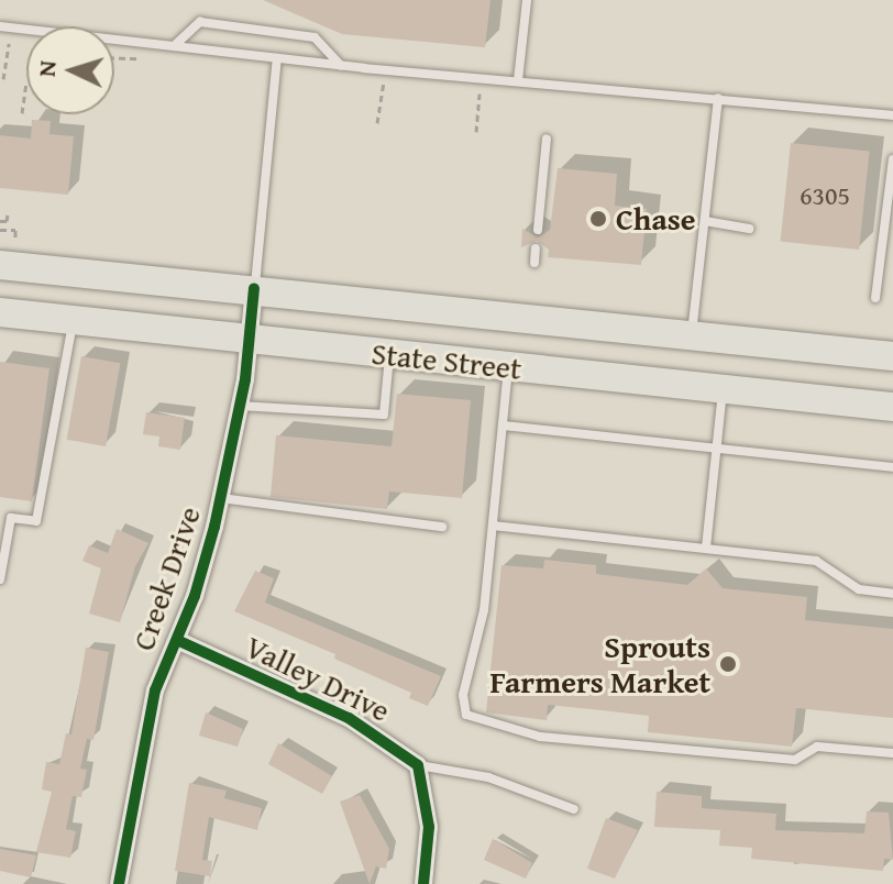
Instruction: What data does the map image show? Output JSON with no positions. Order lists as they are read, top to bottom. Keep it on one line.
{"streets":{"main road":["State Street"],"street":["Creek Drive","Valley Drive"]},"crossings":[["State Street","Creek Drive"],["Creek Drive","Valley Drive"]],"places":["Chase","Sprouts Farmers Market"],"house_numbers":["6305"],"north":"left"}
